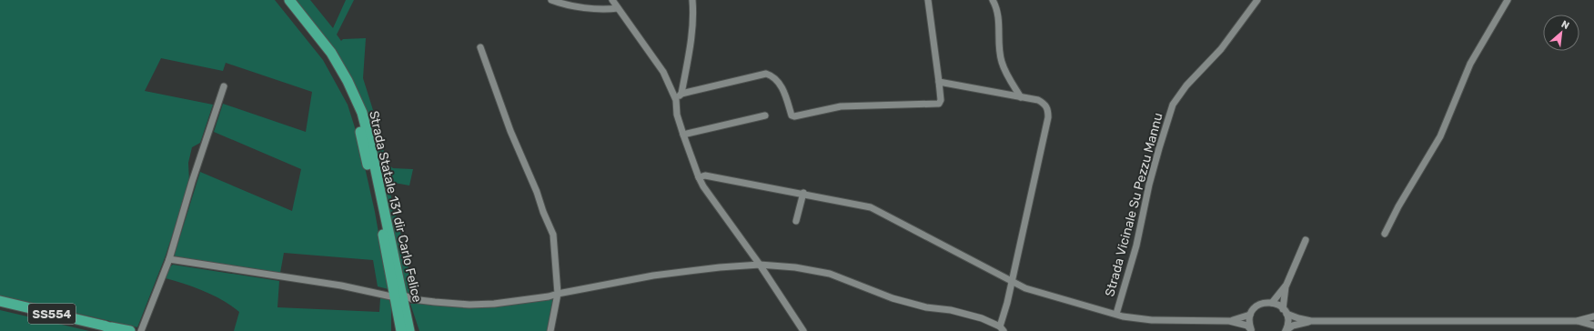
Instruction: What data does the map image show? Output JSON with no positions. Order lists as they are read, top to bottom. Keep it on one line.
{"streets":{"highway":["Strada Statale 131 dir Carlo Felice","SS554"],"street":["Strada Vicinale Su Pezzu Mannu"]},"north":"top right"}
